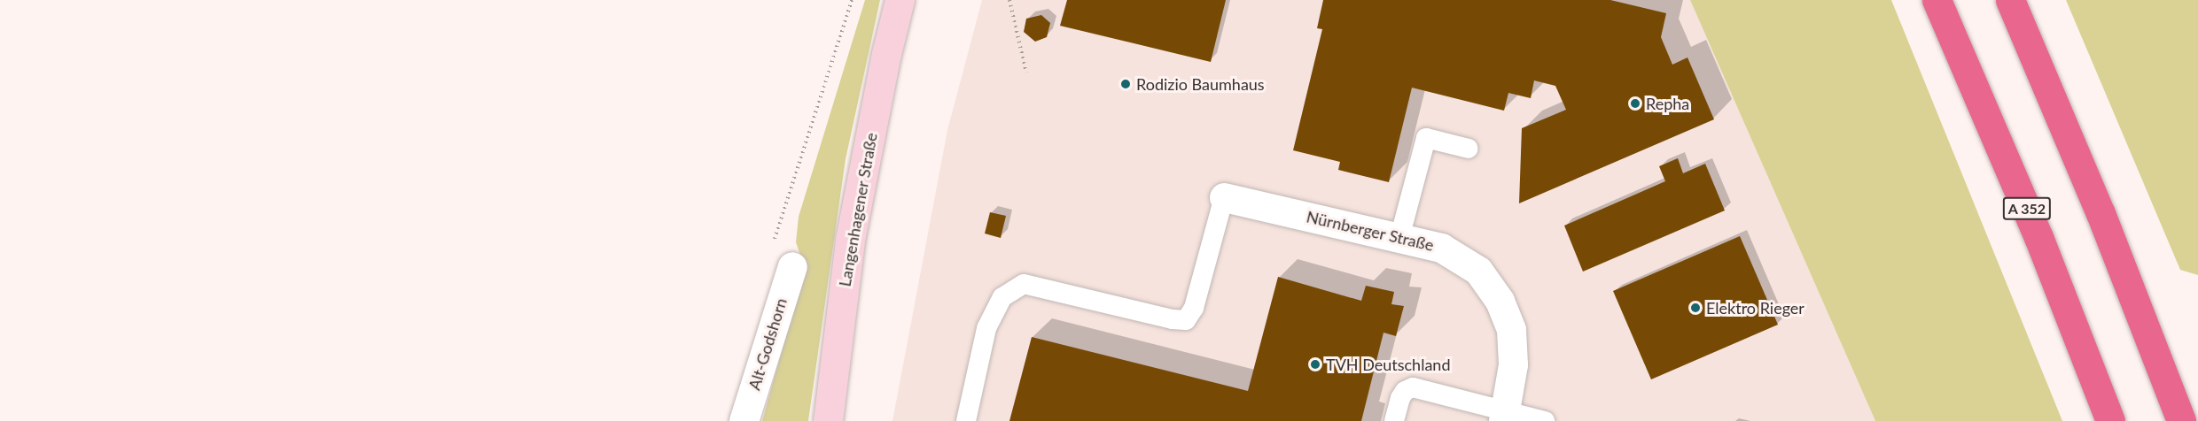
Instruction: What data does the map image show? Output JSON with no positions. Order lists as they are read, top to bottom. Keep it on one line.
{"streets":{"highway":["A 352"],"main road":["Langenhagener Straße"],"street":["Nürnberger Straße","Alt-Godshorn"]},"places":["Rodizio Baumhaus","Repha","Elektro Rieger","TVH Deutschland"]}
